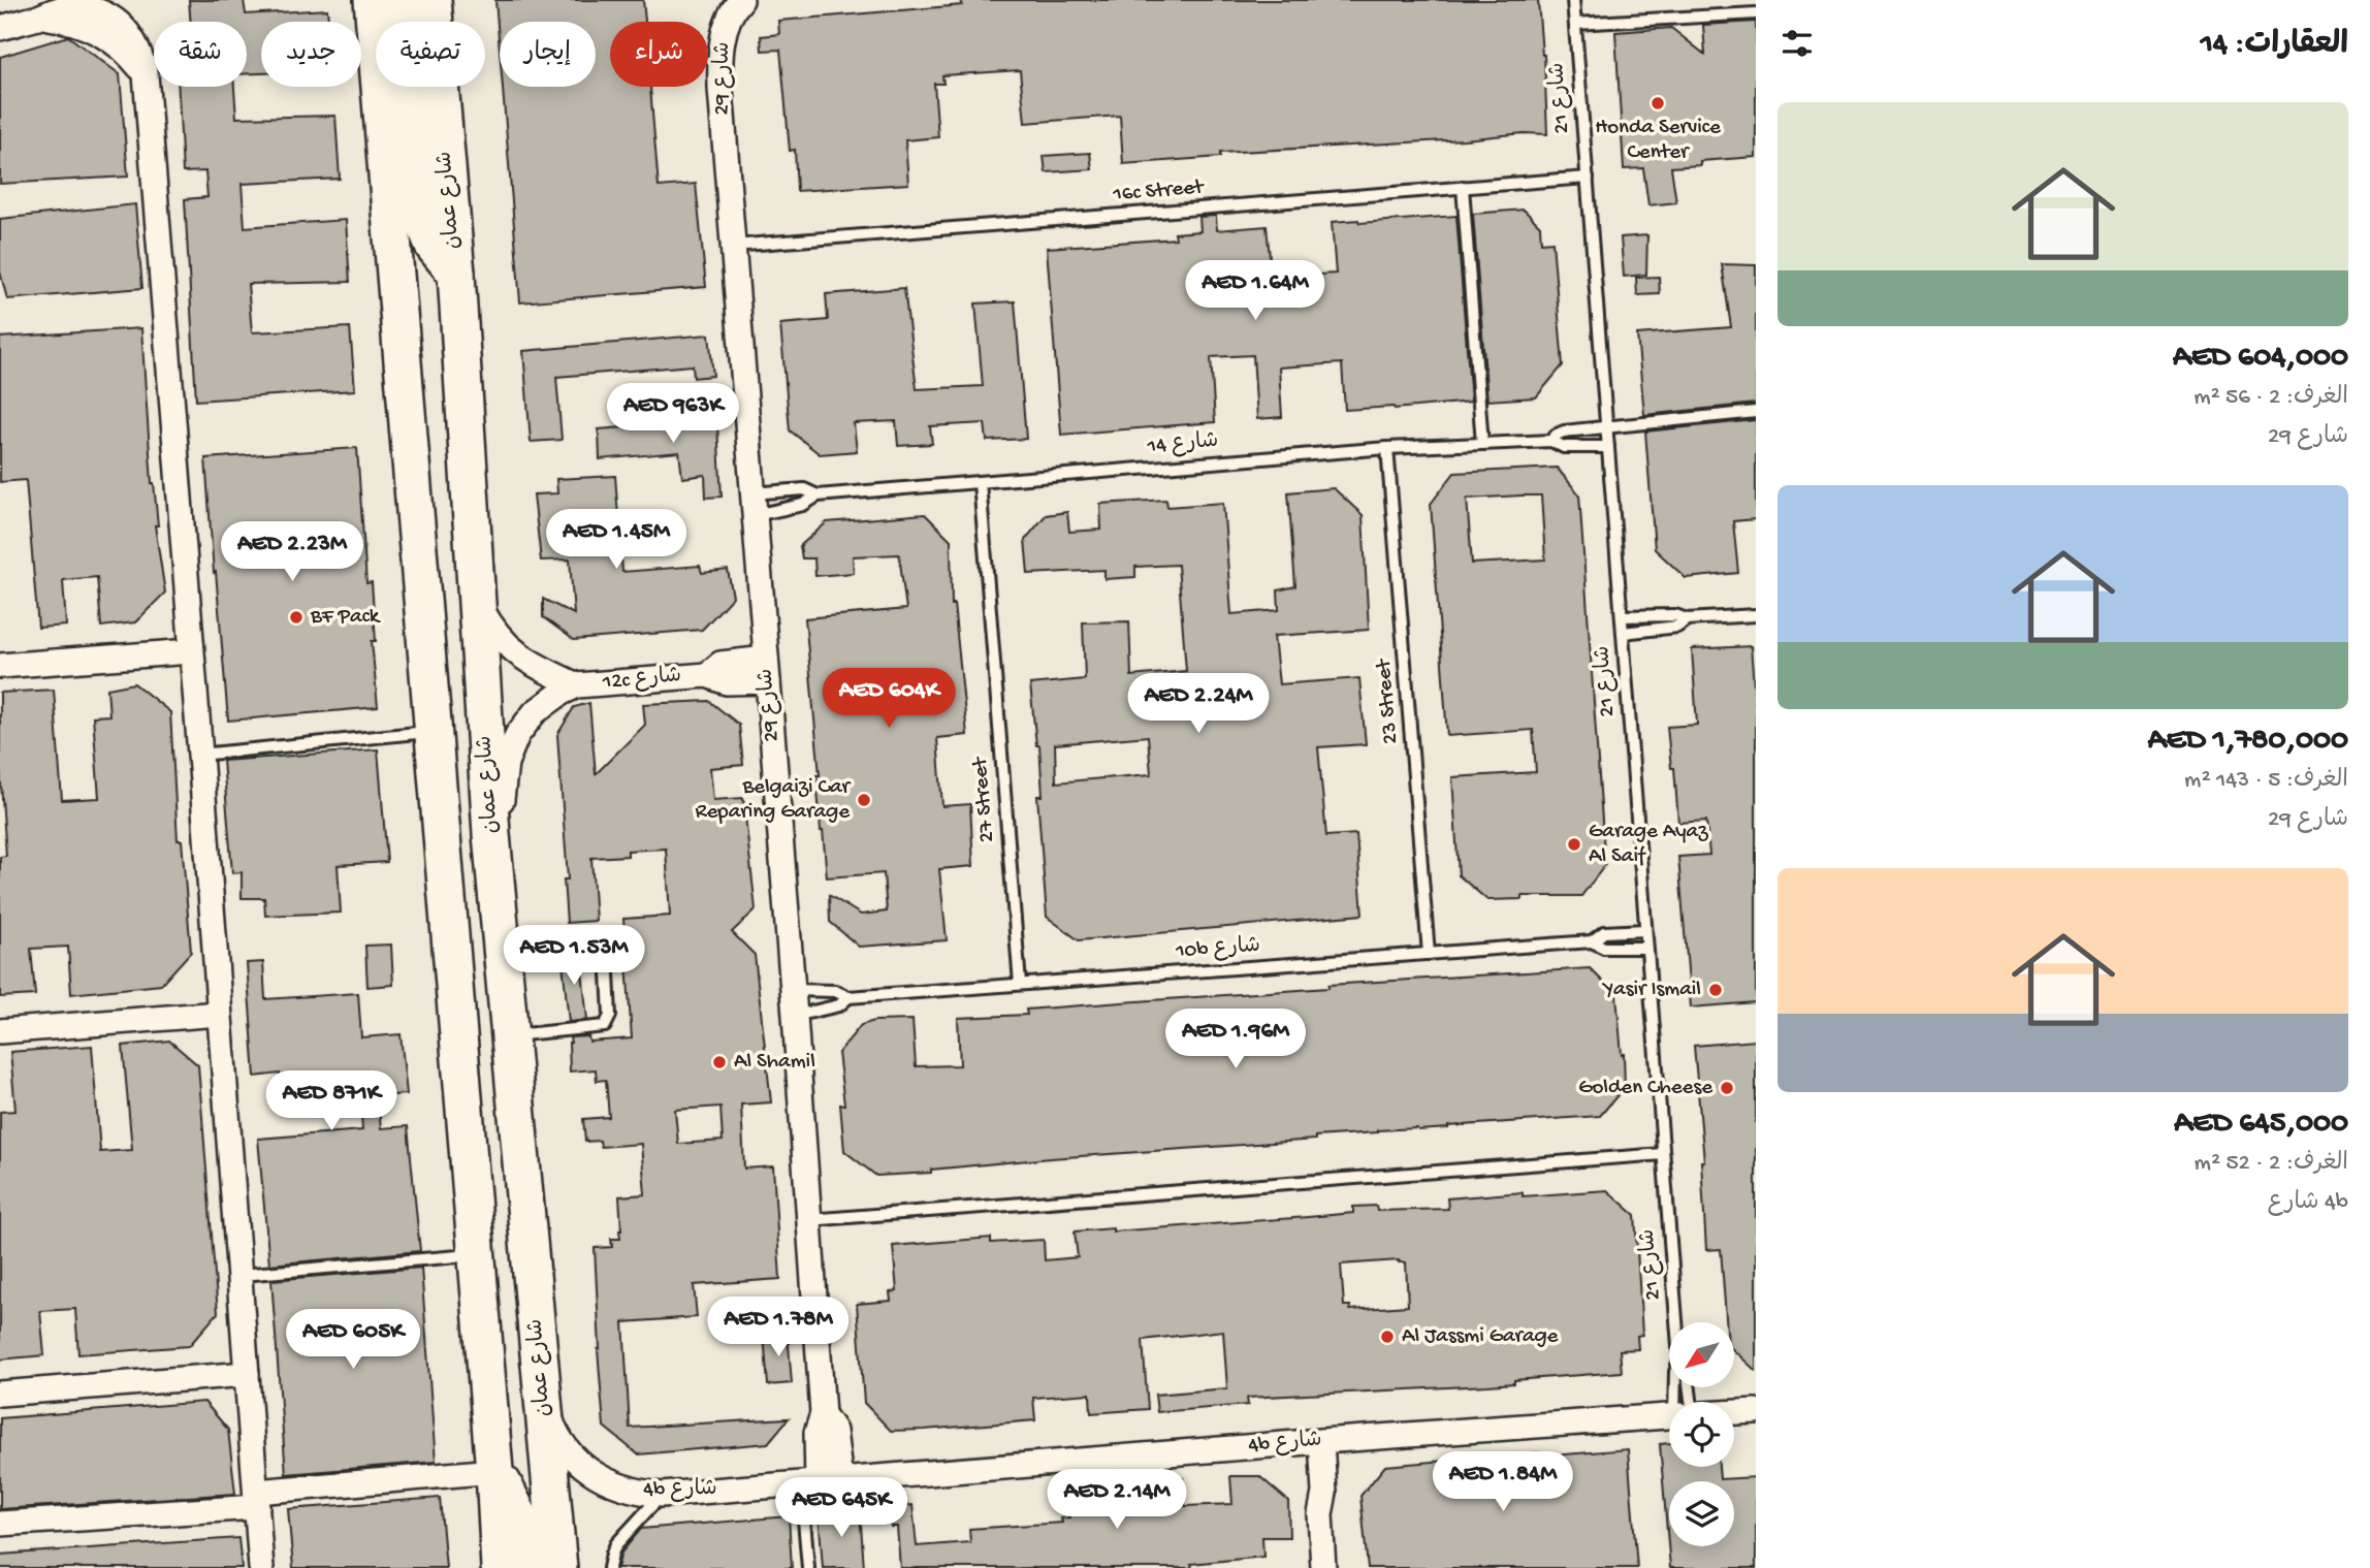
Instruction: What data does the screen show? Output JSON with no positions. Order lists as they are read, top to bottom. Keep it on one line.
{"streets":{"main road":["شارع عمان"],"street":["شارع 29","12c شارع","4b شارع"],"lane":["شارع 21","16c Street","شارع 14","23 Street","27 Street","10b شارع"]},"crossings":[["شارع 29","16c Street"],["شارع 29","شارع 14"],["شارع 29","12c شارع"],["شارع 29","10b شارع"],["شارع 29","4b شارع"],["شارع 21","16c Street"],["شارع 21","شارع 14"],["شارع 21","10b شارع"],["شارع عمان","12c شارع"],["شارع عمان","4b شارع"],["شارع 14","23 Street"],["شارع 14","27 Street"],["23 Street","10b شارع"],["27 Street","10b شارع"]],"places":["Honda Service Center","BF Pack","Belgaizi Car Reparing Garage","Garage Ayaz Al Saif","Yasir Ismail","Al Shamil","Golden Cheese","Al Jassmi Garage"],"north":"bottom left","page":{"heading":"العقارات: 14","chip":["شراء","إيجار","تصفية","جديد","شقة"],"list":[{"name":"AED 604,000","note":"الغرف: 2 · 56 m² · شارع 29"},{"name":"AED 1,780,000","note":"الغرف: 5 · 143 m² · شارع 29"},{"name":"AED 645,000","note":"الغرف: 2 · 52 m² · 4b شارع"}],"price":["AED 1.64M","AED 963K","AED 1.45M","AED 2.23M","AED 604K","AED 2.24M","AED 1.53M","AED 1.96M","AED 871K","AED 1.78M","AED 605K","AED 1.84M","AED 2.14M","AED 645K"]}}
